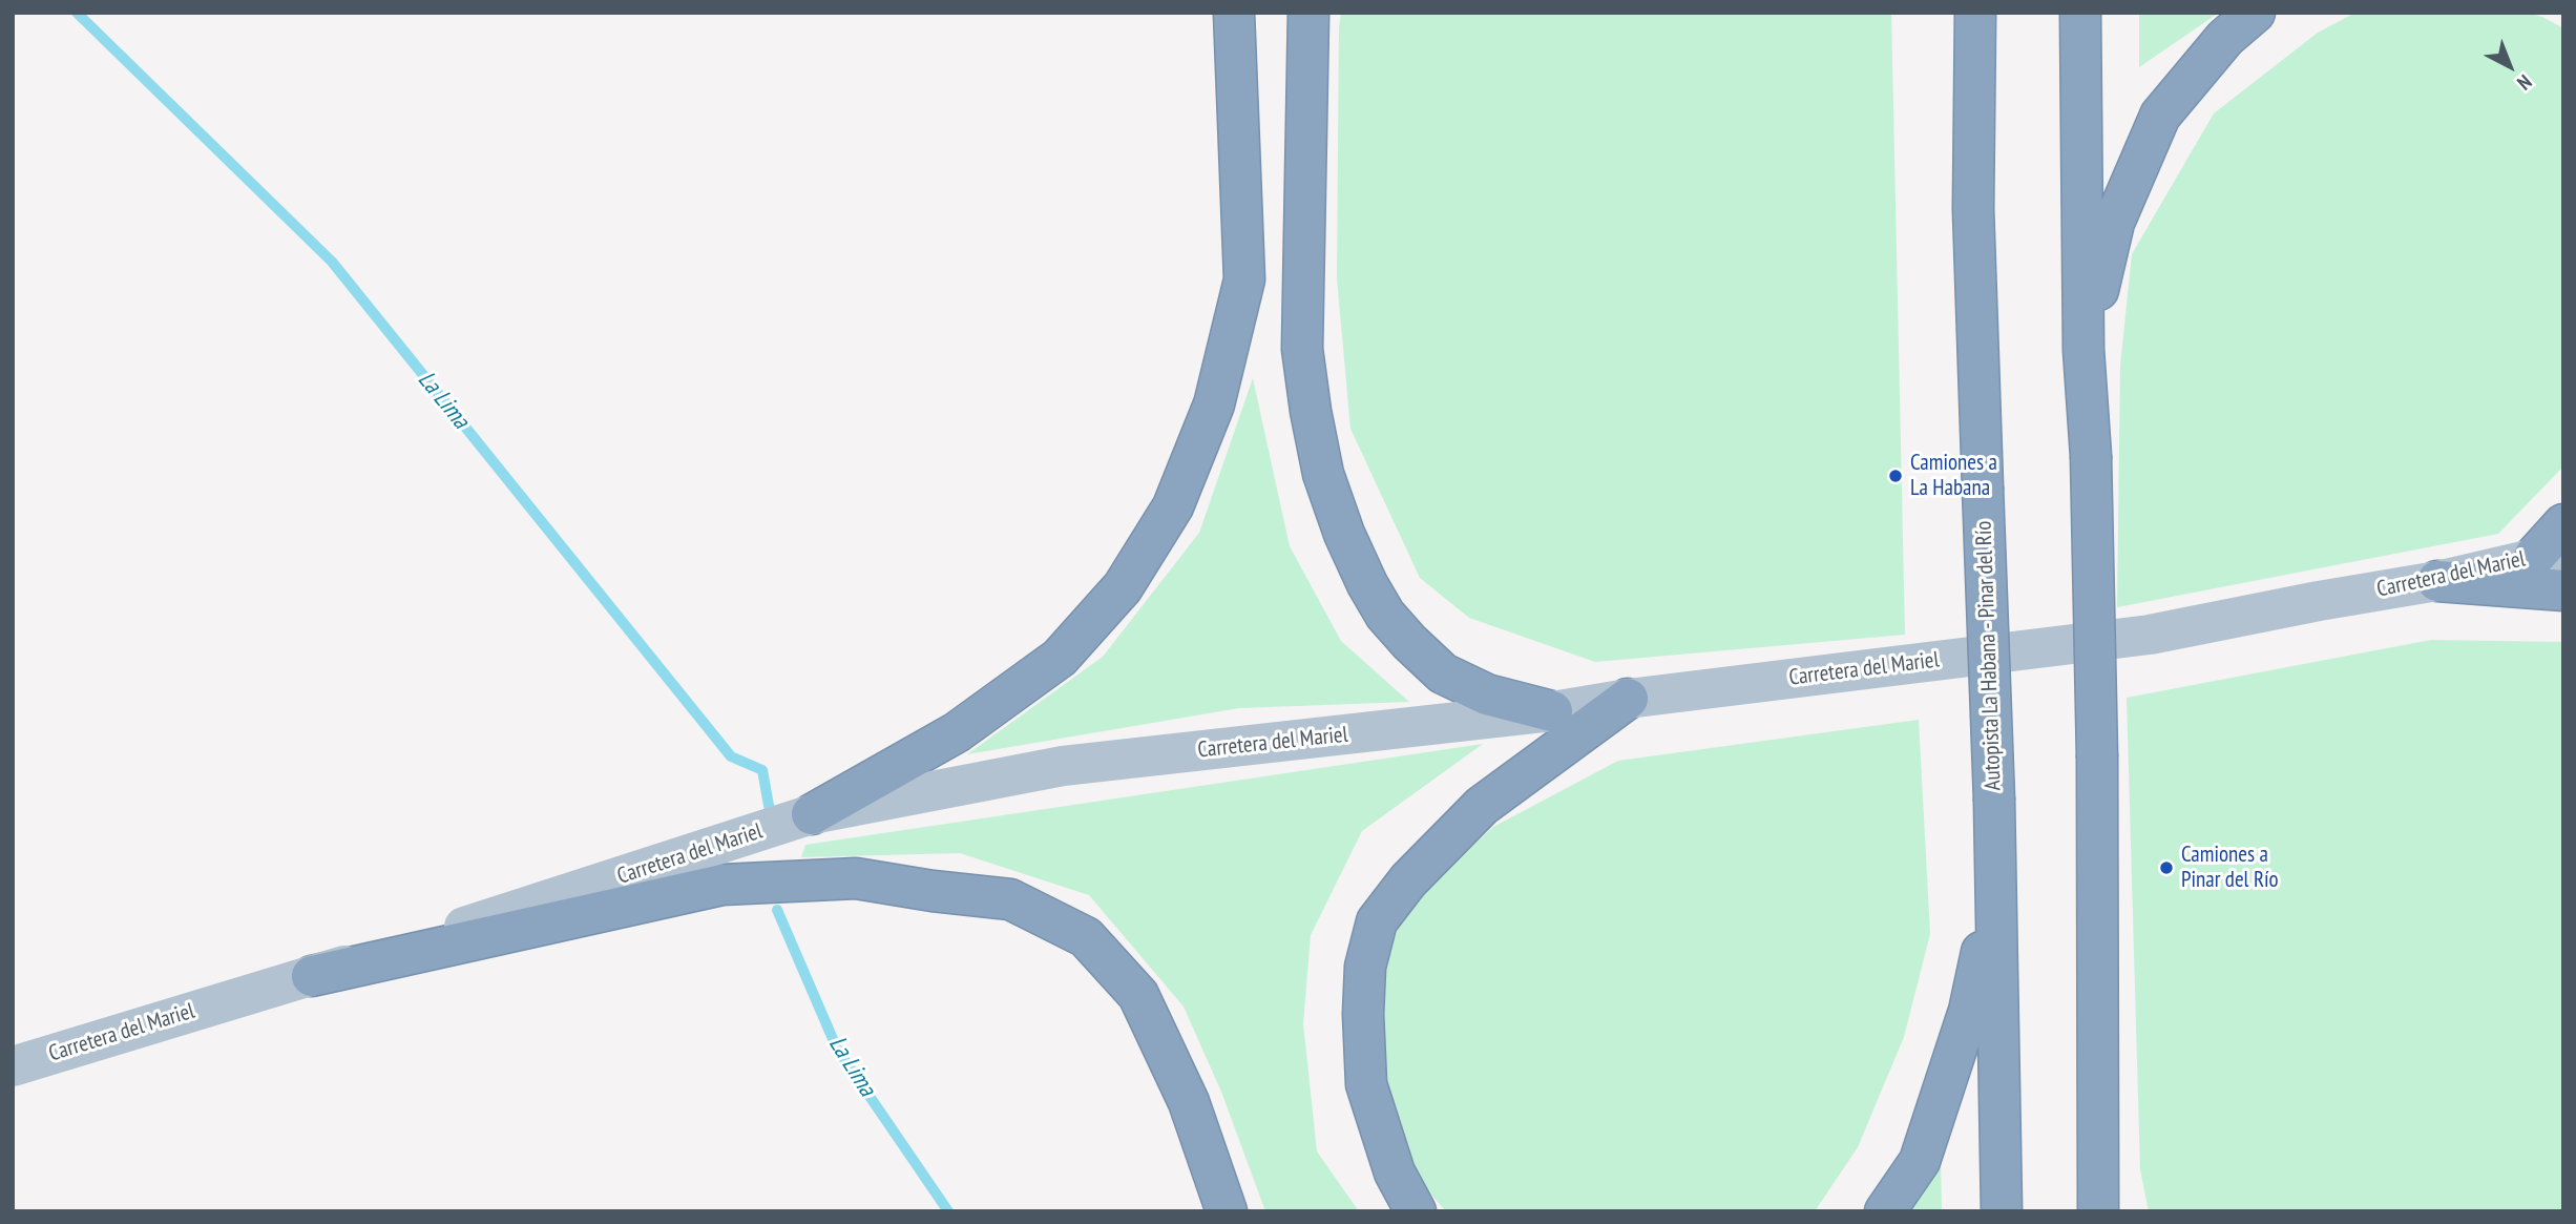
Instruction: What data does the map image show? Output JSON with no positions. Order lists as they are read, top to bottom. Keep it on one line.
{"streets":{"highway":["Autopista La Habana - Pinar del Río"],"main road":["Carretera del Mariel"]},"water":["La Lima"],"places":["Camiones a La Habana","Camiones a Pinar del Río"],"north":"bottom right"}
